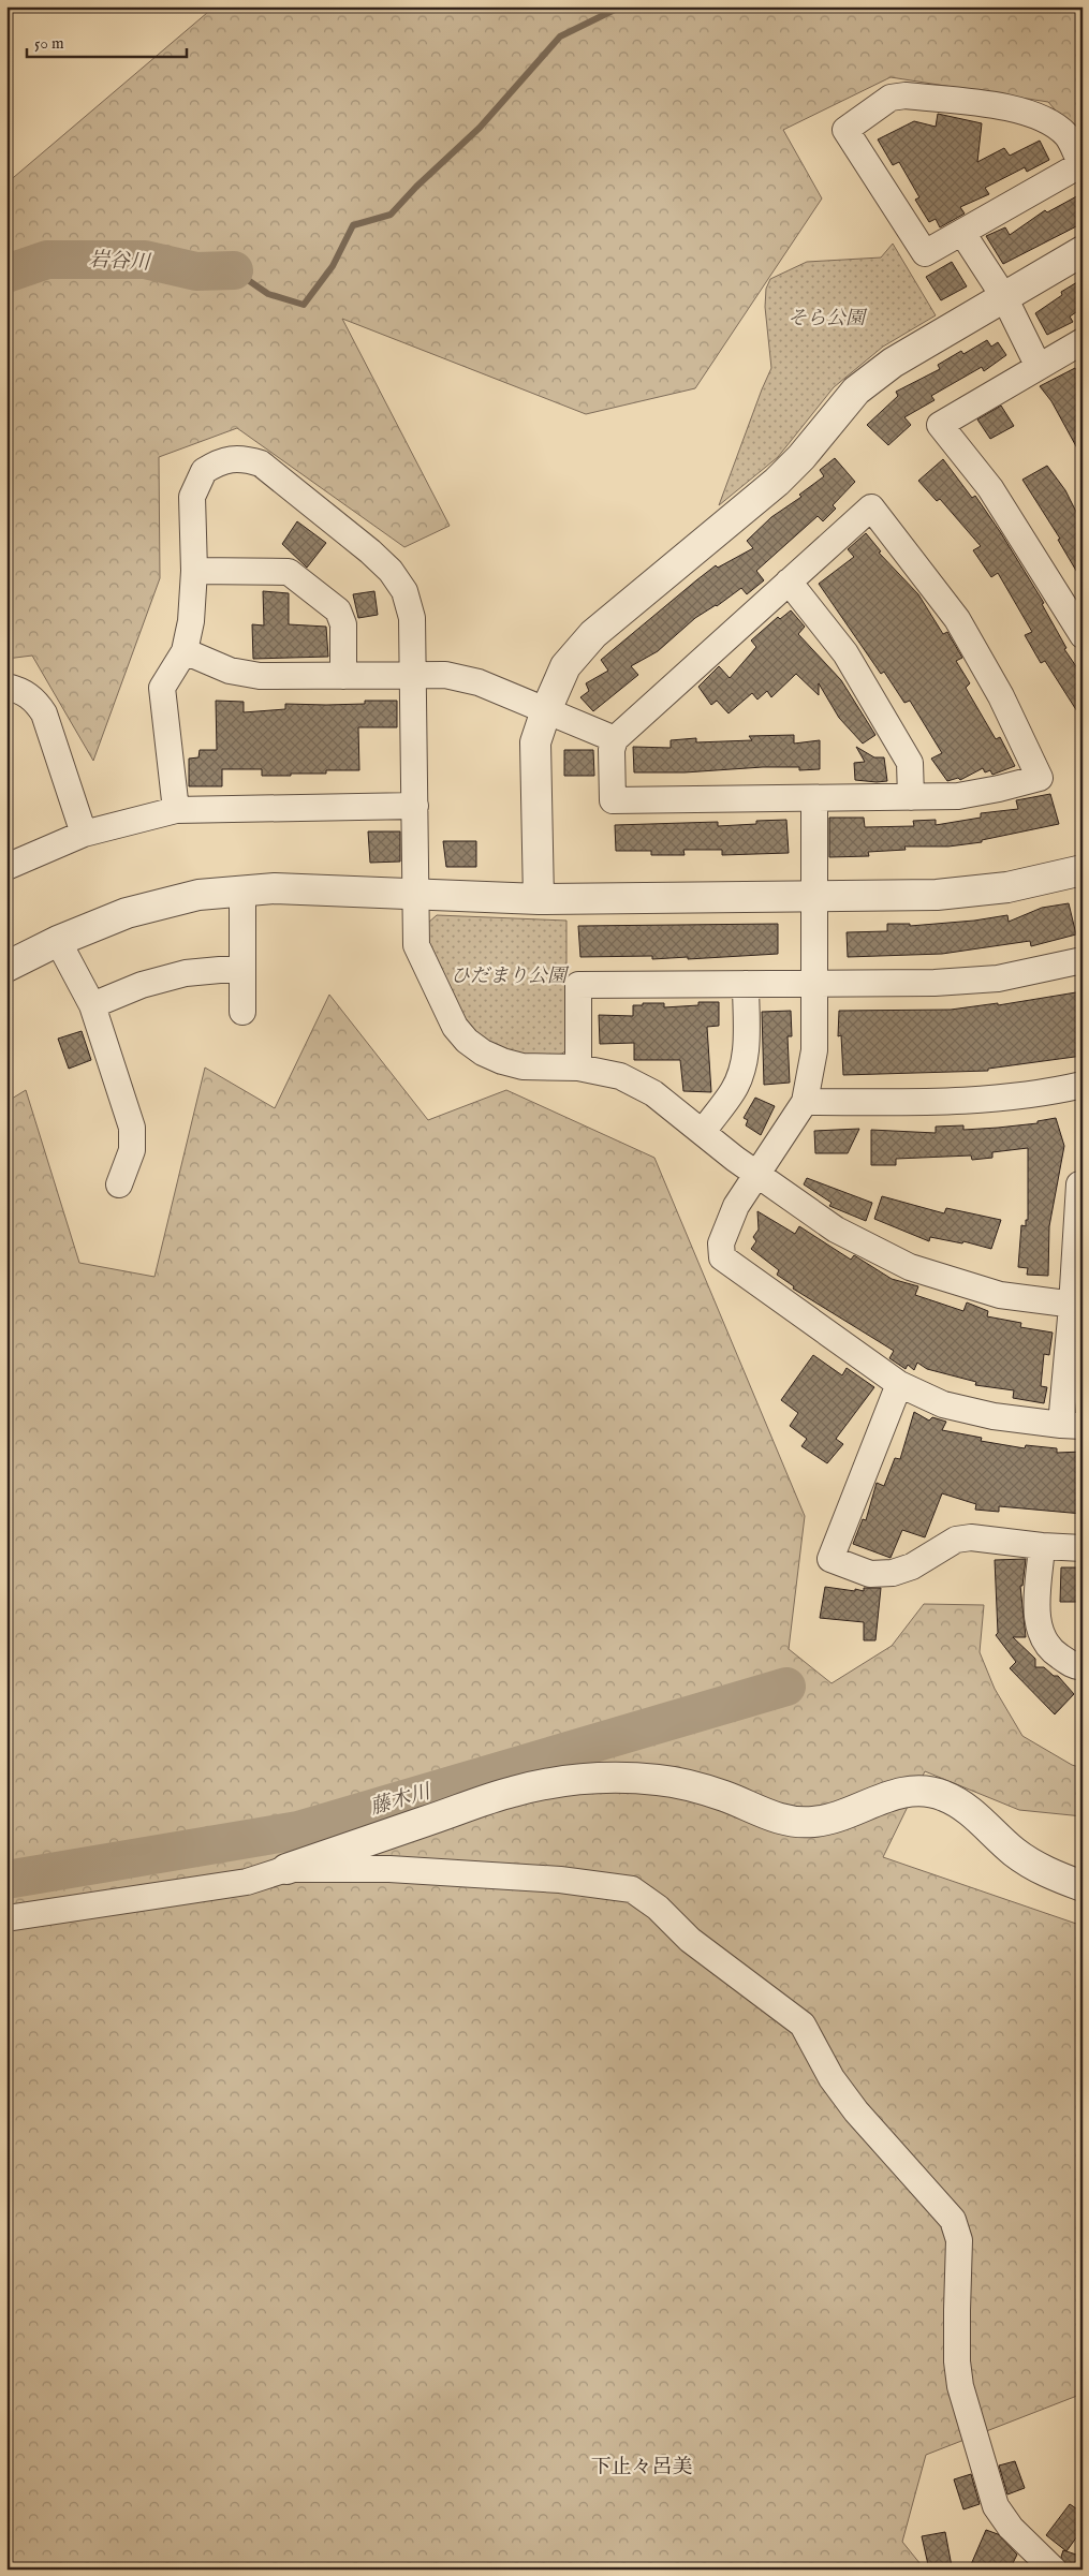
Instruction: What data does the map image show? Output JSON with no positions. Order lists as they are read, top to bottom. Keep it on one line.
{"districts":["下止々呂美"],"water":["岩谷川","藤木川"],"parks":["そら公園","ひだまり公園"],"scale_bar":"50 m"}
